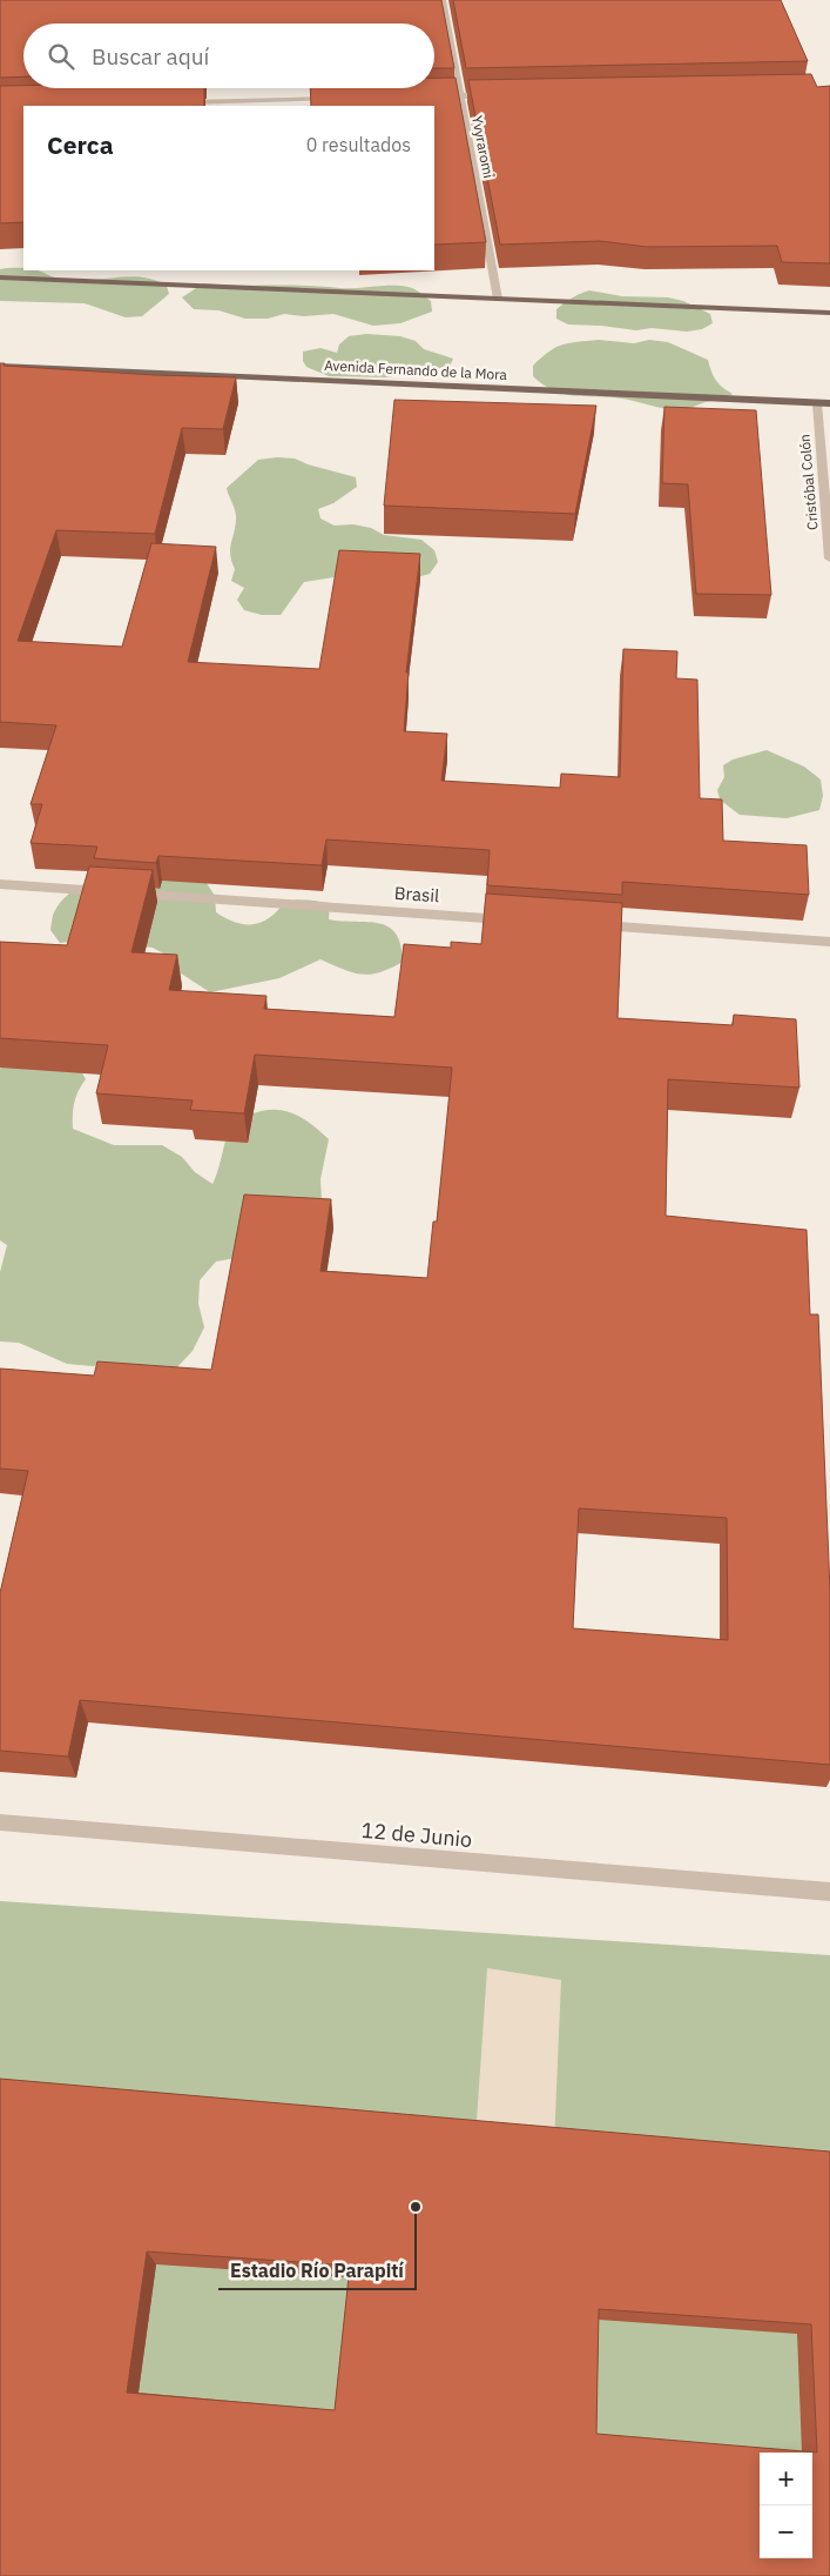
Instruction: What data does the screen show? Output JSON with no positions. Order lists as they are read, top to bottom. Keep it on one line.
{"streets":{"main road":["Avenida Fernando de la Mora"],"street":["Yvyraromi","Cristóbal Colón","Brasil","12 de Junio"]},"crossings":[["Avenida Fernando de la Mora","Cristóbal Colón"]],"places":["Estadio Río Parapití"],"page":{"search":"Buscar aquí","heading":["Cerca","0 resultados"],"map_buttons":["+","−"]}}
